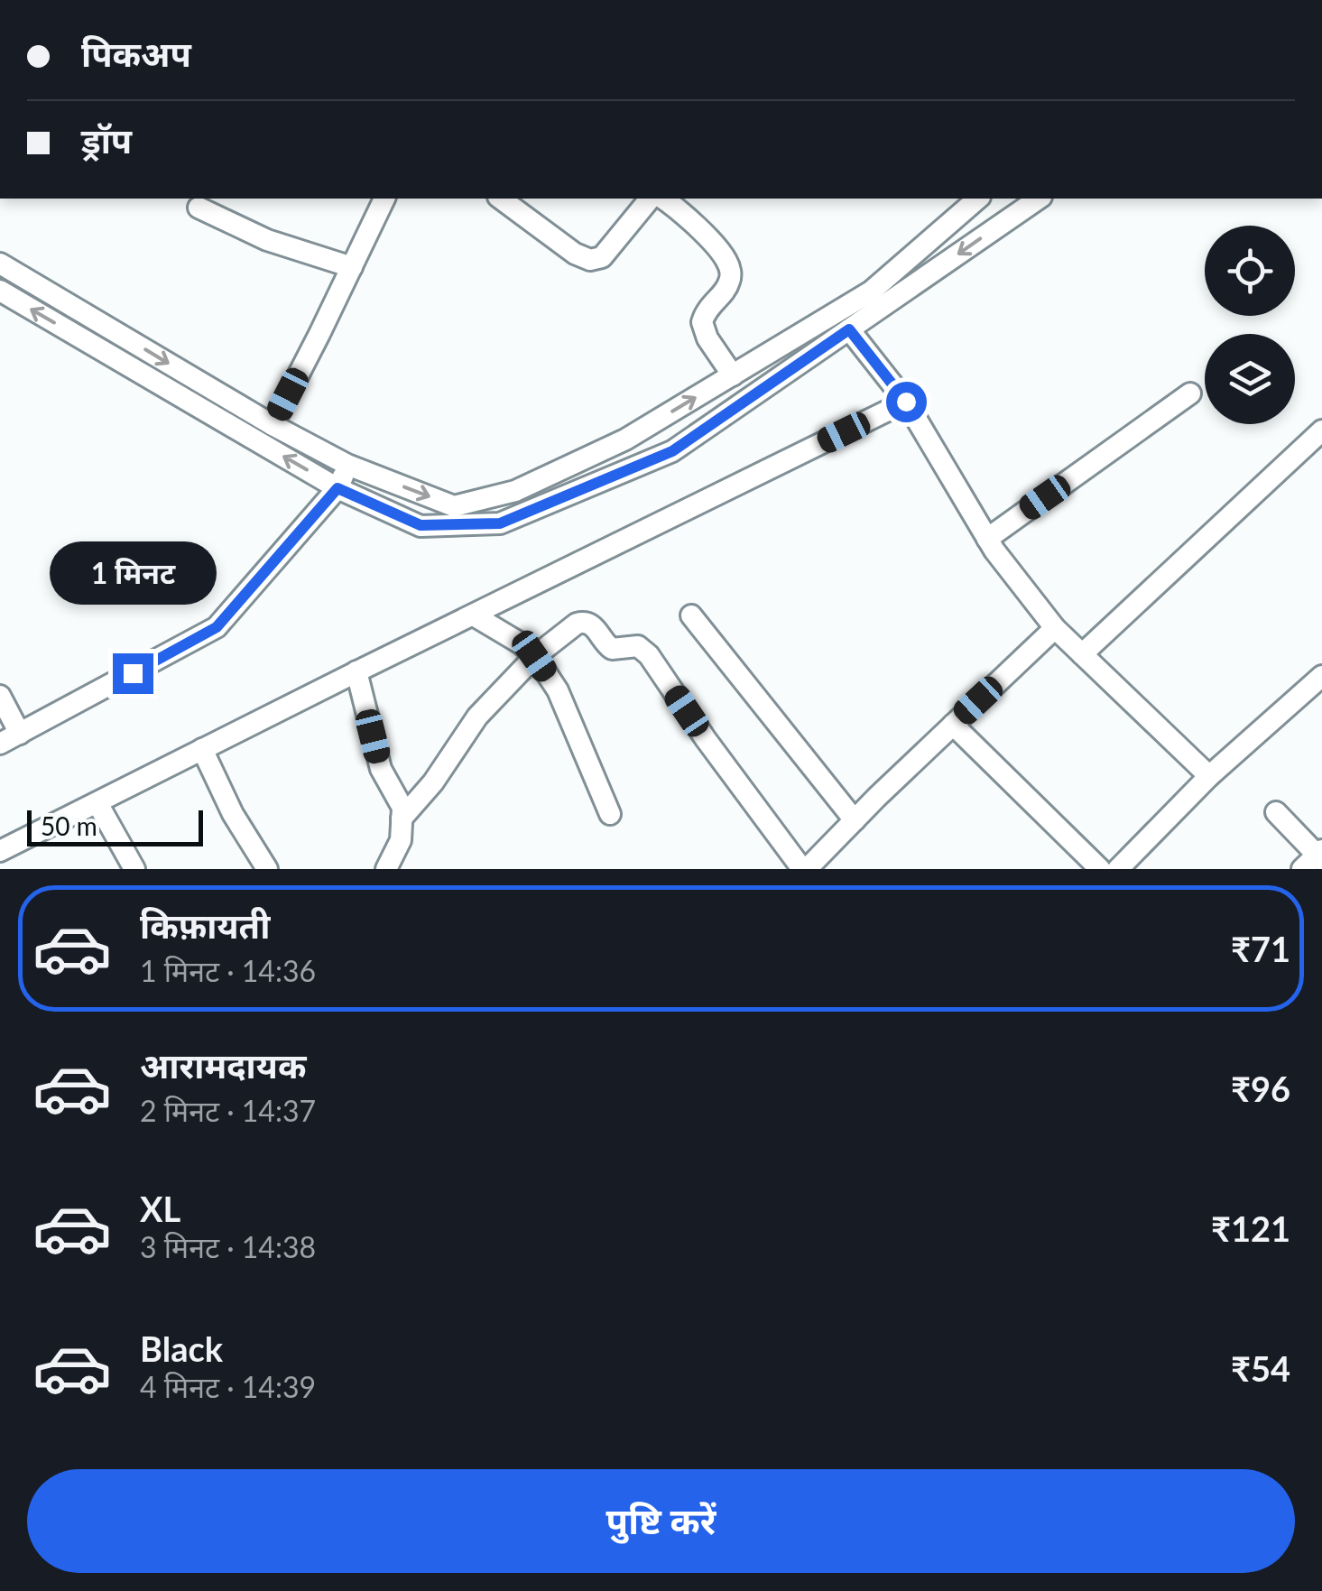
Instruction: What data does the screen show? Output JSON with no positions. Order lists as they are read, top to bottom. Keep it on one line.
{"scale_bar":"50 m","page":{"banner":["पिकअप","ड्रॉप"],"bubble":"1 मिनट","scale":"50 m","list":[{"name":"किफ़ायती","note":"1 मिनट · 14:36","value":"₹71"},{"name":"आरामदायक","note":"2 मिनट · 14:37","value":"₹96"},{"name":"XL","note":"3 मिनट · 14:38","value":"₹121"},{"name":"Black","note":"4 मिनट · 14:39","value":"₹54"}],"buttons":"पुष्टि करें"}}
